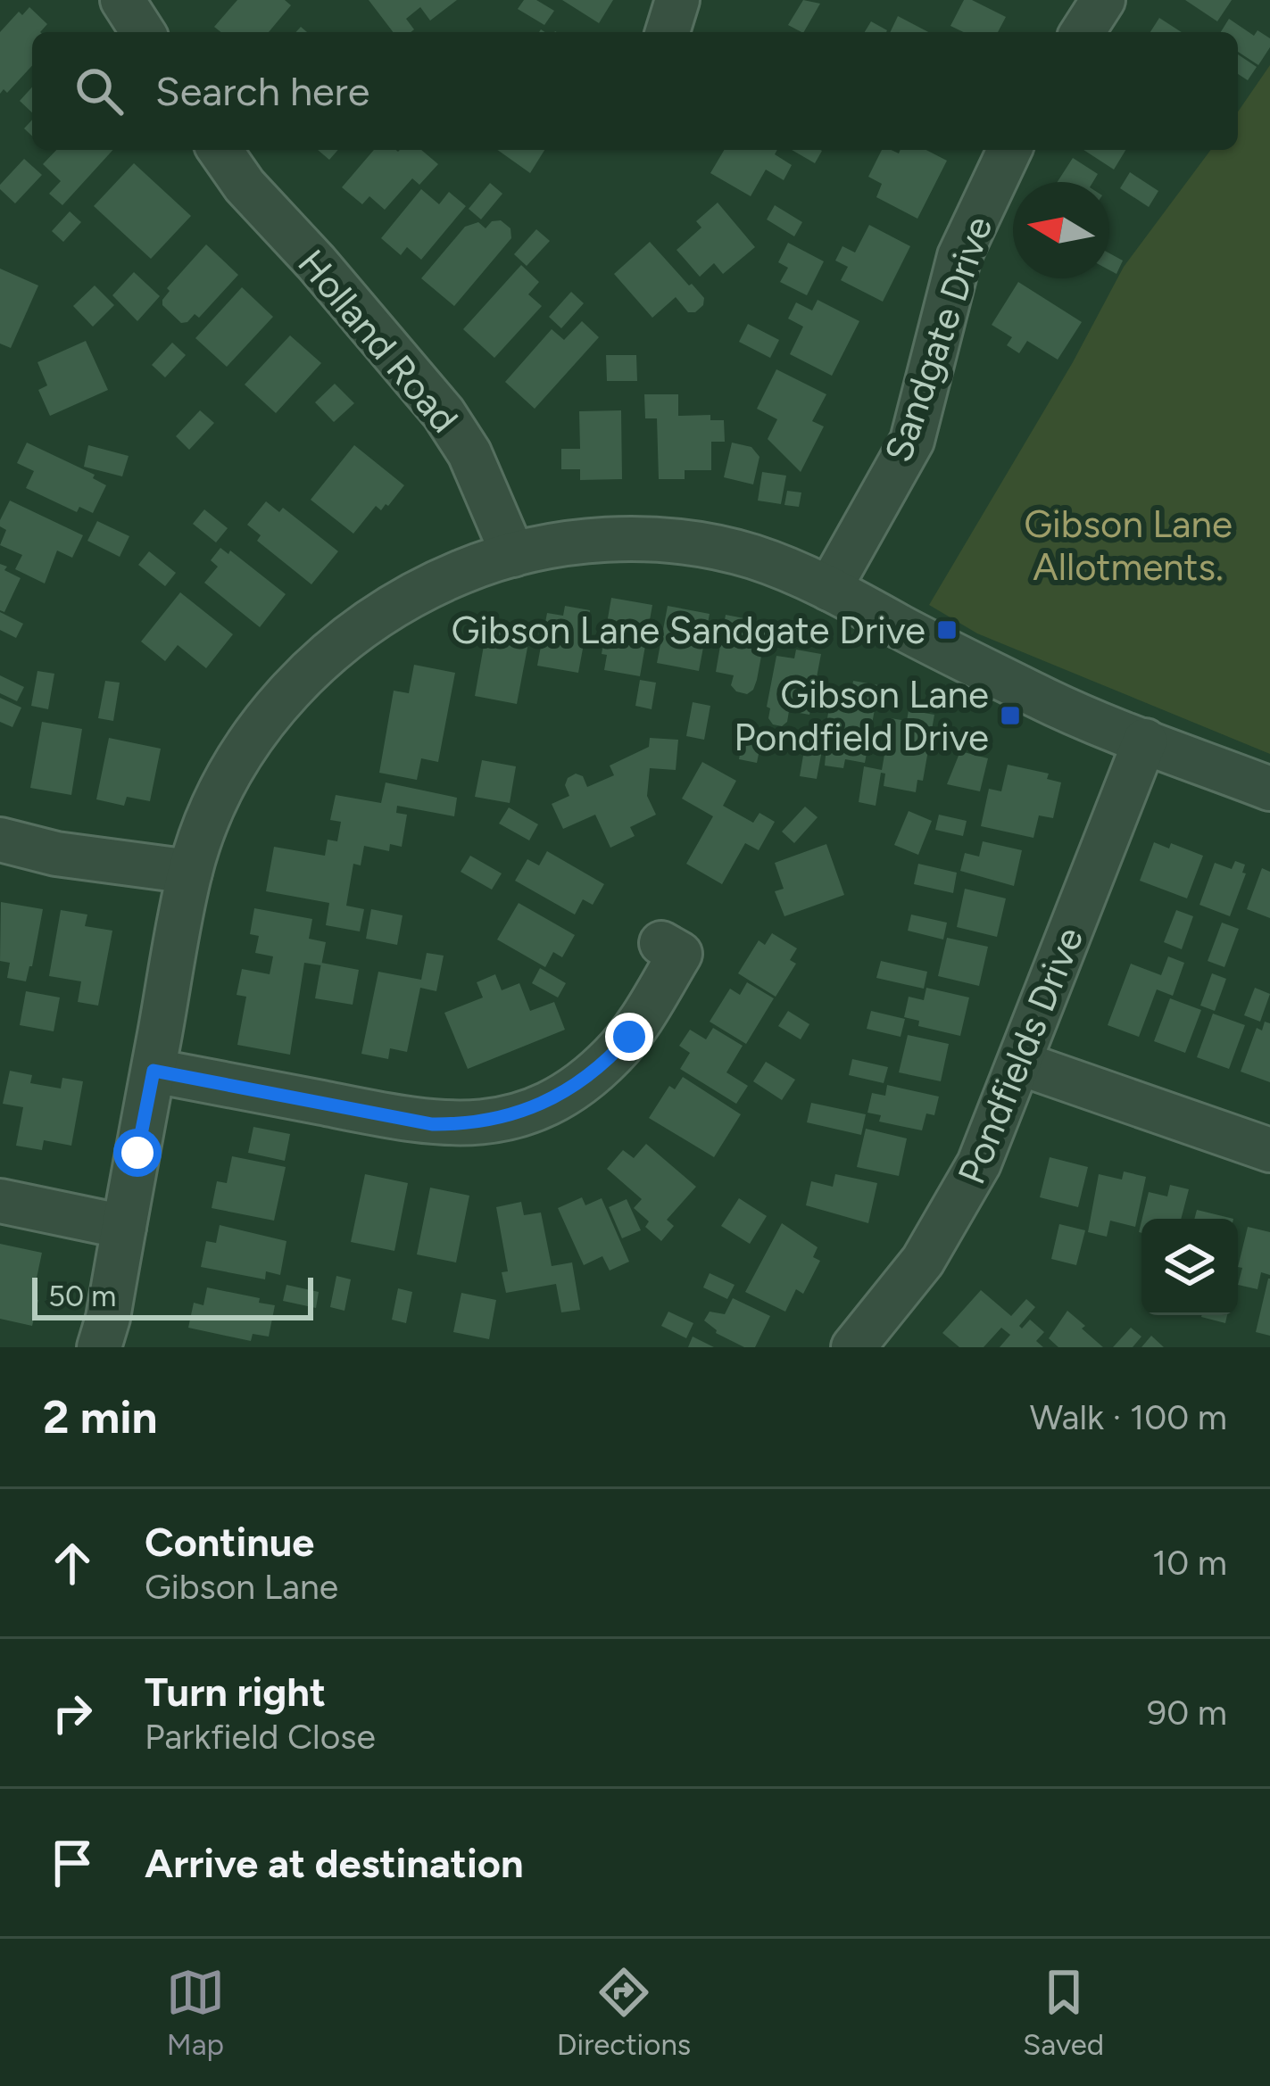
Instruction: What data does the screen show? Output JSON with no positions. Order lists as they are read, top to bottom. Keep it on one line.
{"streets":{"street":["Sandgate Drive","Holland Road","Pondfields Drive"]},"parks":["Gibson Lane Allotments."],"places":{"transit":["Gibson Lane Sandgate Drive","Gibson Lane Pondfield Drive"]},"scale_bar":"50 m","north":"left","page":{"search":"Search here","scale":"50 m","heading":["2 min","Walk · 100 m"],"list":[["Continue","Gibson Lane","10 m"],["Turn right","Parkfield Close","90 m"],"Arrive at destination"],"nav":["Map","Directions","Saved"]}}
